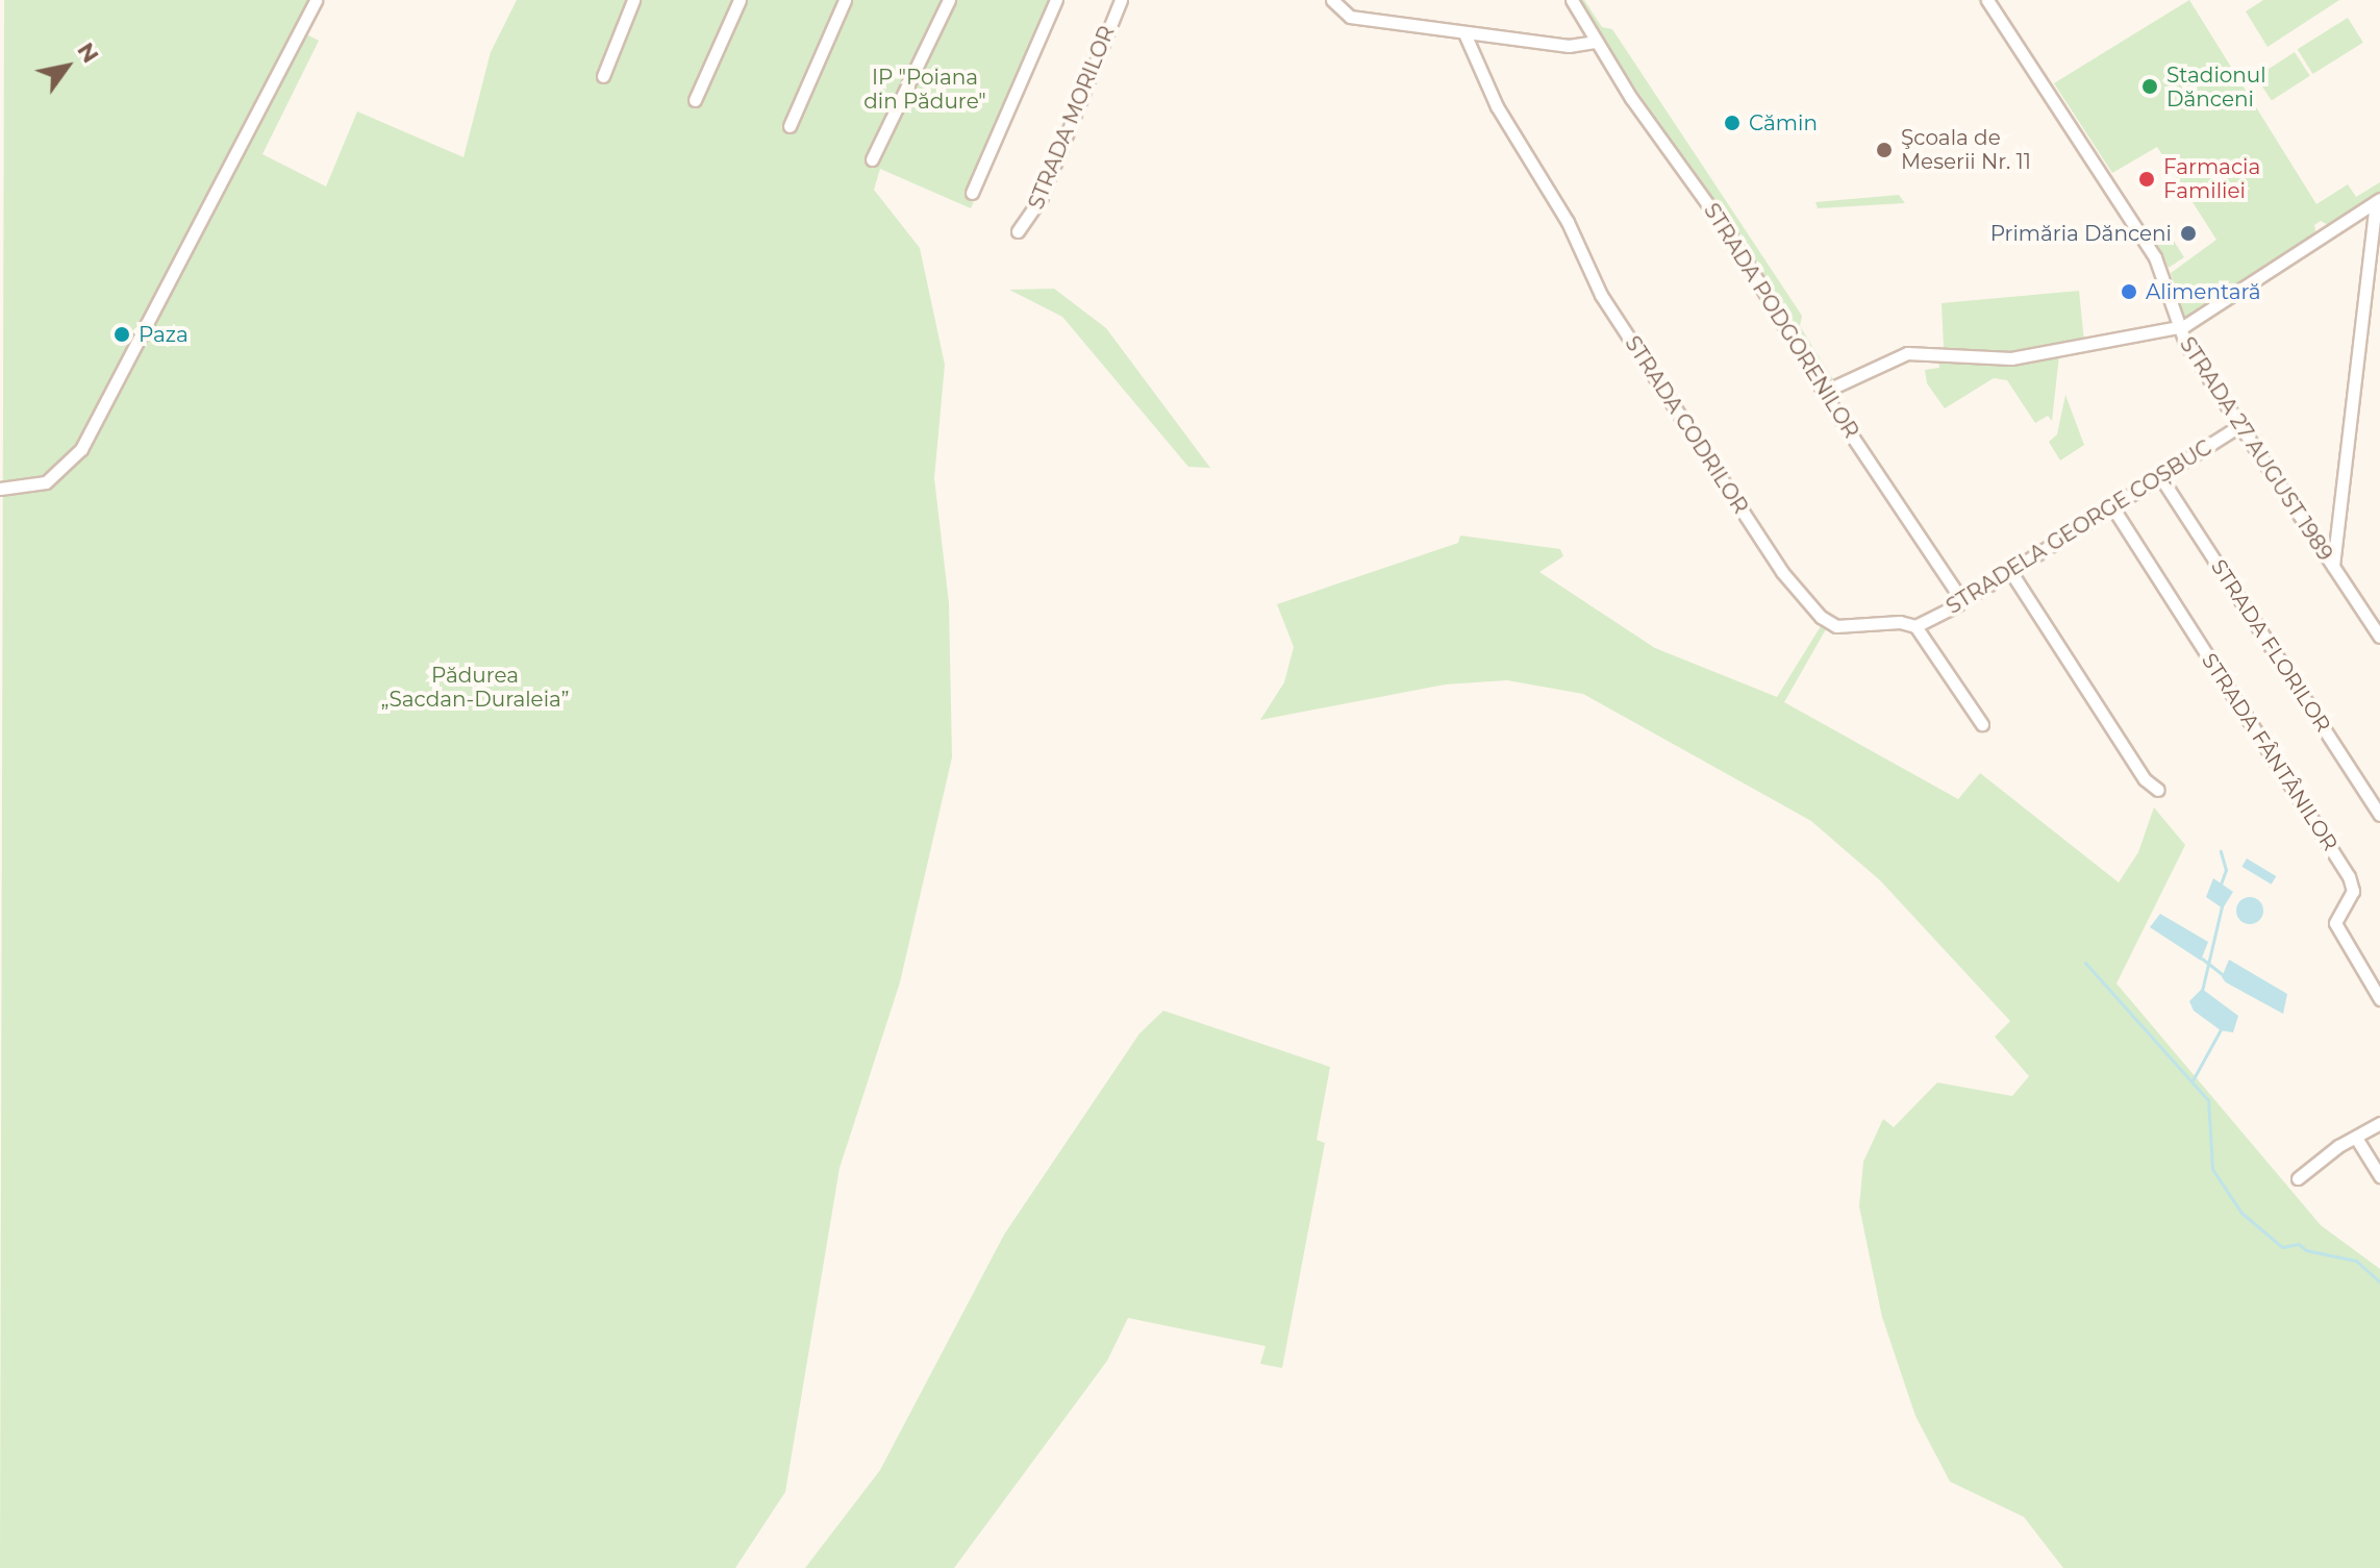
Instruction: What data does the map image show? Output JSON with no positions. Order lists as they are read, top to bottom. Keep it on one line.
{"streets":{"street":["STRADA MORILOR","STRADA PODGORENILOR","STRADA CODRILOR","STRADA 27 AUGUST 1989","STRADELA GEORGE COȘBUC","STRADA FLORILOR","STRADA FÂNTÂNILOR"]},"crossings":[["STRADA PODGORENILOR","STRADELA GEORGE COȘBUC"],["STRADA CODRILOR","STRADELA GEORGE COȘBUC"],["STRADA 27 AUGUST 1989","STRADELA GEORGE COȘBUC"],["STRADELA GEORGE COȘBUC","STRADA FLORILOR"],["STRADELA GEORGE COȘBUC","STRADA FÂNTÂNILOR"]],"parks":["IP \"Poiana din Pădure\"","Pădurea „Sacdan-Duraleia”"],"places":["Stadionul Dănceni","Cămin","Şcoala de Meserii Nr. 11","Farmacia Familiei","Primăria Dănceni","Alimentară","Paza"],"north":"top right"}
